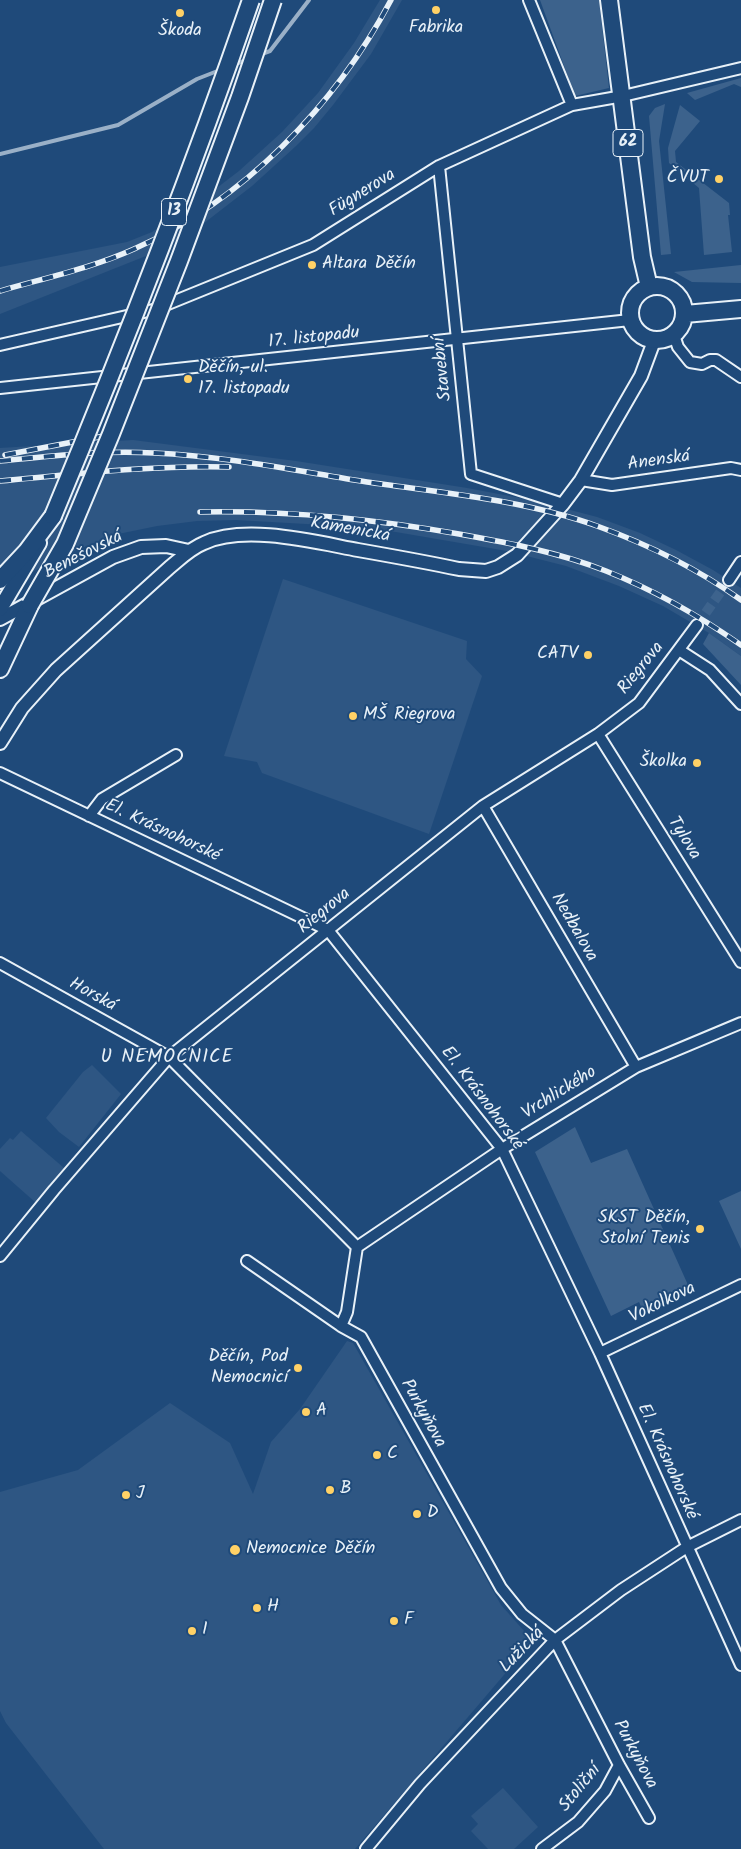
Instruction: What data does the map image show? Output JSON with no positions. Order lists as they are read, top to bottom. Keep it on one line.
{"streets":{"main road":["62","13"],"street":["Fügnerova","17. listopadu","Stavební","Anenská","Kamenická","Benešovská","Riegrova","El. Krásnohorské","Tylova","Nedbalova","Horská","Vrchlického","Vokolkova","Purkyňova","Lužická","Stoliční"]},"crossings":[["62","Fügnerova"],["62","17. listopadu"],["62","Kamenická"],["Fügnerova","Stavební"],["17. listopadu","Stavební"],["17. listopadu","Kamenická"],["Stavební","Kamenická"],["Anenská","Kamenická"],["Kamenická","Benešovská"],["Riegrova","El. Krásnohorské"],["Riegrova","Tylova"],["Riegrova","Nedbalova"],["Riegrova","Horská"],["El. Krásnohorské","Vrchlického"],["El. Krásnohorské","Vokolkova"],["El. Krásnohorské","Lužická"],["Nedbalova","Vrchlického"],["Purkyňova","Lužická"],["Purkyňova","Stoliční"]],"districts":["U NEMOCNICE"],"places":["Fabrika","Škoda","ČVUT","Altara Děčín","Děčín, ul. 17. listopadu","CATV","MŠ Riegrova","Školka","SKST Děčín, Stolní Tenis","Děčín, Pod Nemocnicí","A","C","B","J","D","Nemocnice Děčín","H","F","I"]}
